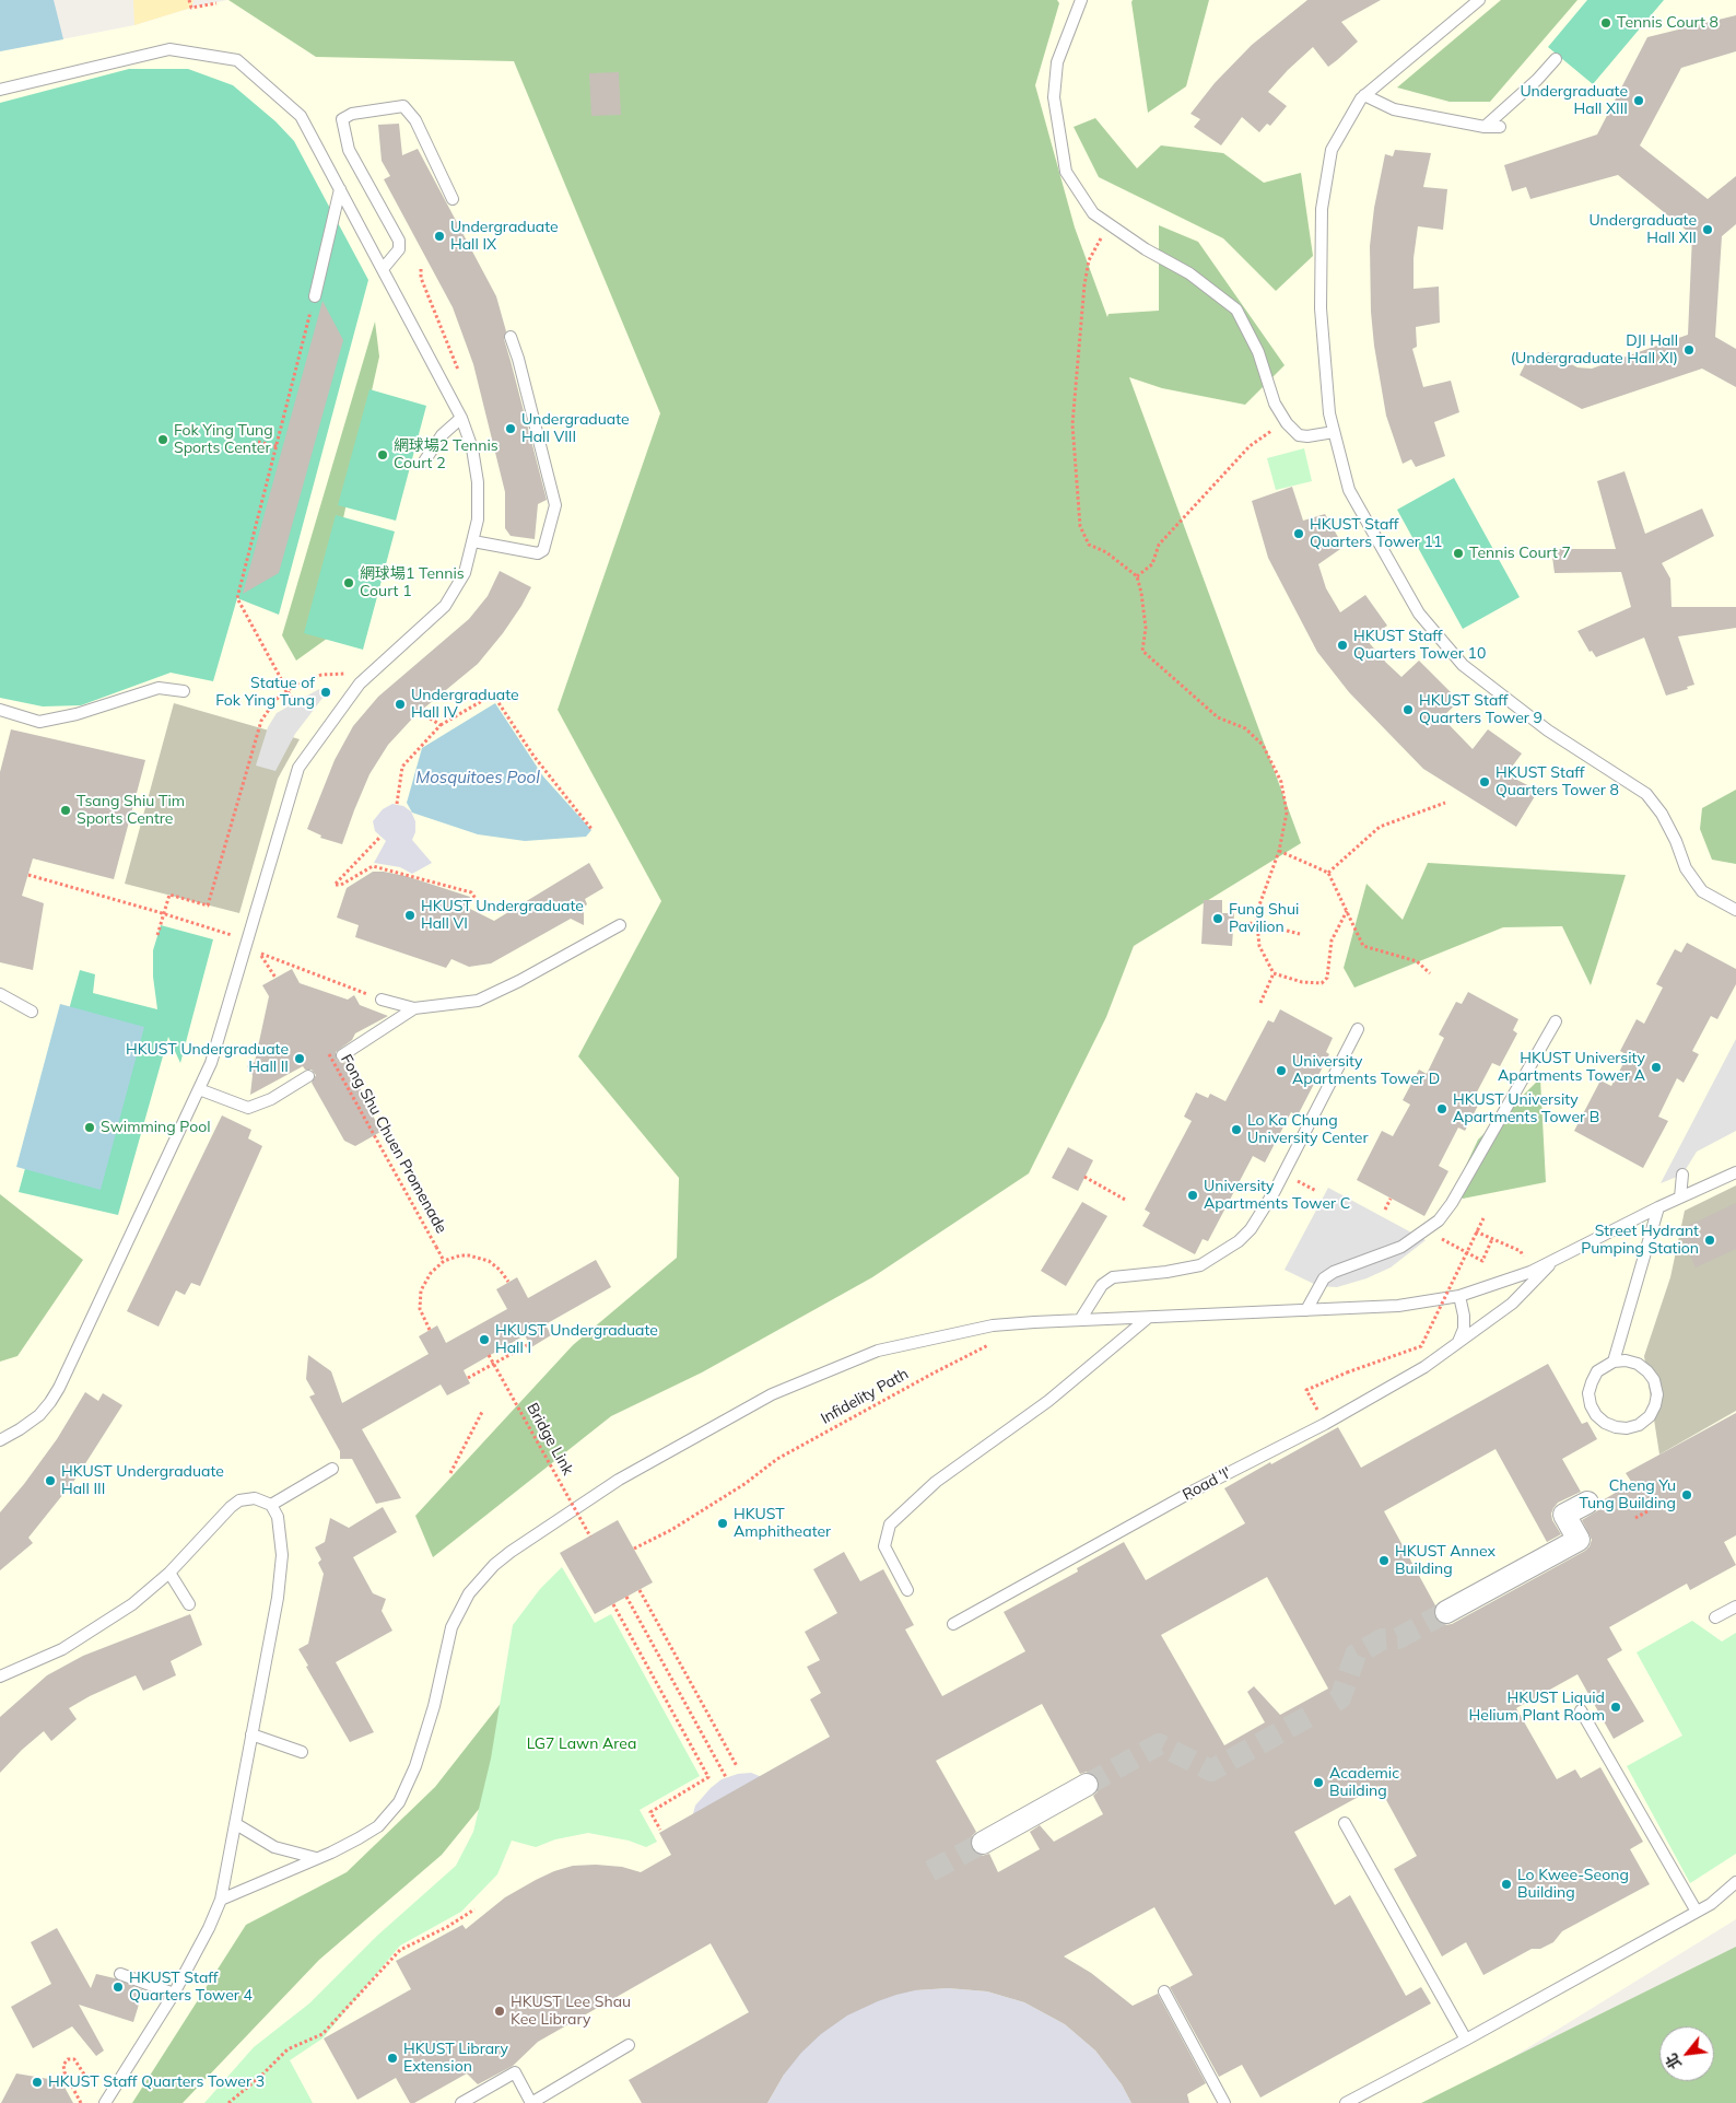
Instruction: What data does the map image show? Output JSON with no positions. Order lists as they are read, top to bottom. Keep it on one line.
{"streets":{"lane":["Road 'I'"],"path":["Fong Shu Chuen Promenade","Infidelity Path","Bridge Link"]},"water":["Mosquitoes Pool"],"parks":["LG7 Lawn Area"],"places":["Tennis Court 8","Undergraduate Hall XIII","Undergraduate Hall XII","Undergraduate Hall IX","DJI Hall (Undergraduate Hall XI)","Undergraduate Hall VIII","Fok Ying Tung Sports Center","網球場2 Tennis Court 2","HKUST Staff Quarters Tower 11","Tennis Court 7","網球場1 Tennis Court 1","HKUST Staff Quarters Tower 10","Statue of Fok Ying Tung","Undergraduate Hall IV","HKUST Staff Quarters Tower 9","HKUST Staff Quarters Tower 8","Tsang Shiu Tim Sports Centre","HKUST Undergraduate Hall VI","Fung Shui Pavilion","HKUST Undergraduate Hall II","HKUST University Apartments Tower A","University Apartments Tower D","HKUST University Apartments Tower B","Swimming Pool","Lo Ka Chung University Center","University Apartments Tower C","Street Hydrant Pumping Station","HKUST Undergraduate Hall I","HKUST Undergraduate Hall III","Cheng Yu Tung Building","HKUST Amphitheater","HKUST Annex Building","HKUST Liquid Helium Plant Room","Academic Building","Lo Kwee-Seong Building","HKUST Staff Quarters Tower 4","HKUST Lee Shau Kee Library","HKUST Library Extension","HKUST Staff Quarters Tower 3"],"north":"bottom left"}
